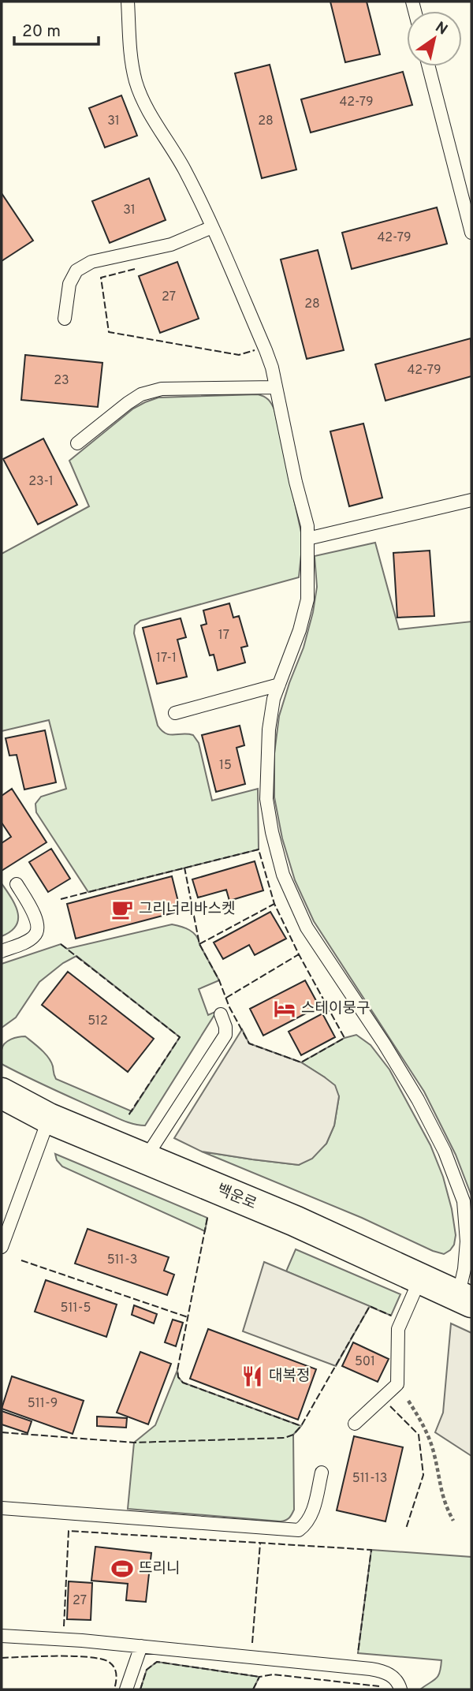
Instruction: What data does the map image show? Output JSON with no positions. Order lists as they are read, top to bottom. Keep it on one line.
{"streets":{"street":["백운로"]},"places":{"cafe":["그리너리바스켓"],"hotel":["스테이뭉구"],"restaurant":["대복정"],"sports":["뜨리니"]},"house_numbers":["42-79","31","28","31","42-79","27","28","42-79","23","23-1","17","17-1","15","512","511-3","511-5","501","511-9","511-13","27"],"scale_bar":"20 m","north":"top right"}
